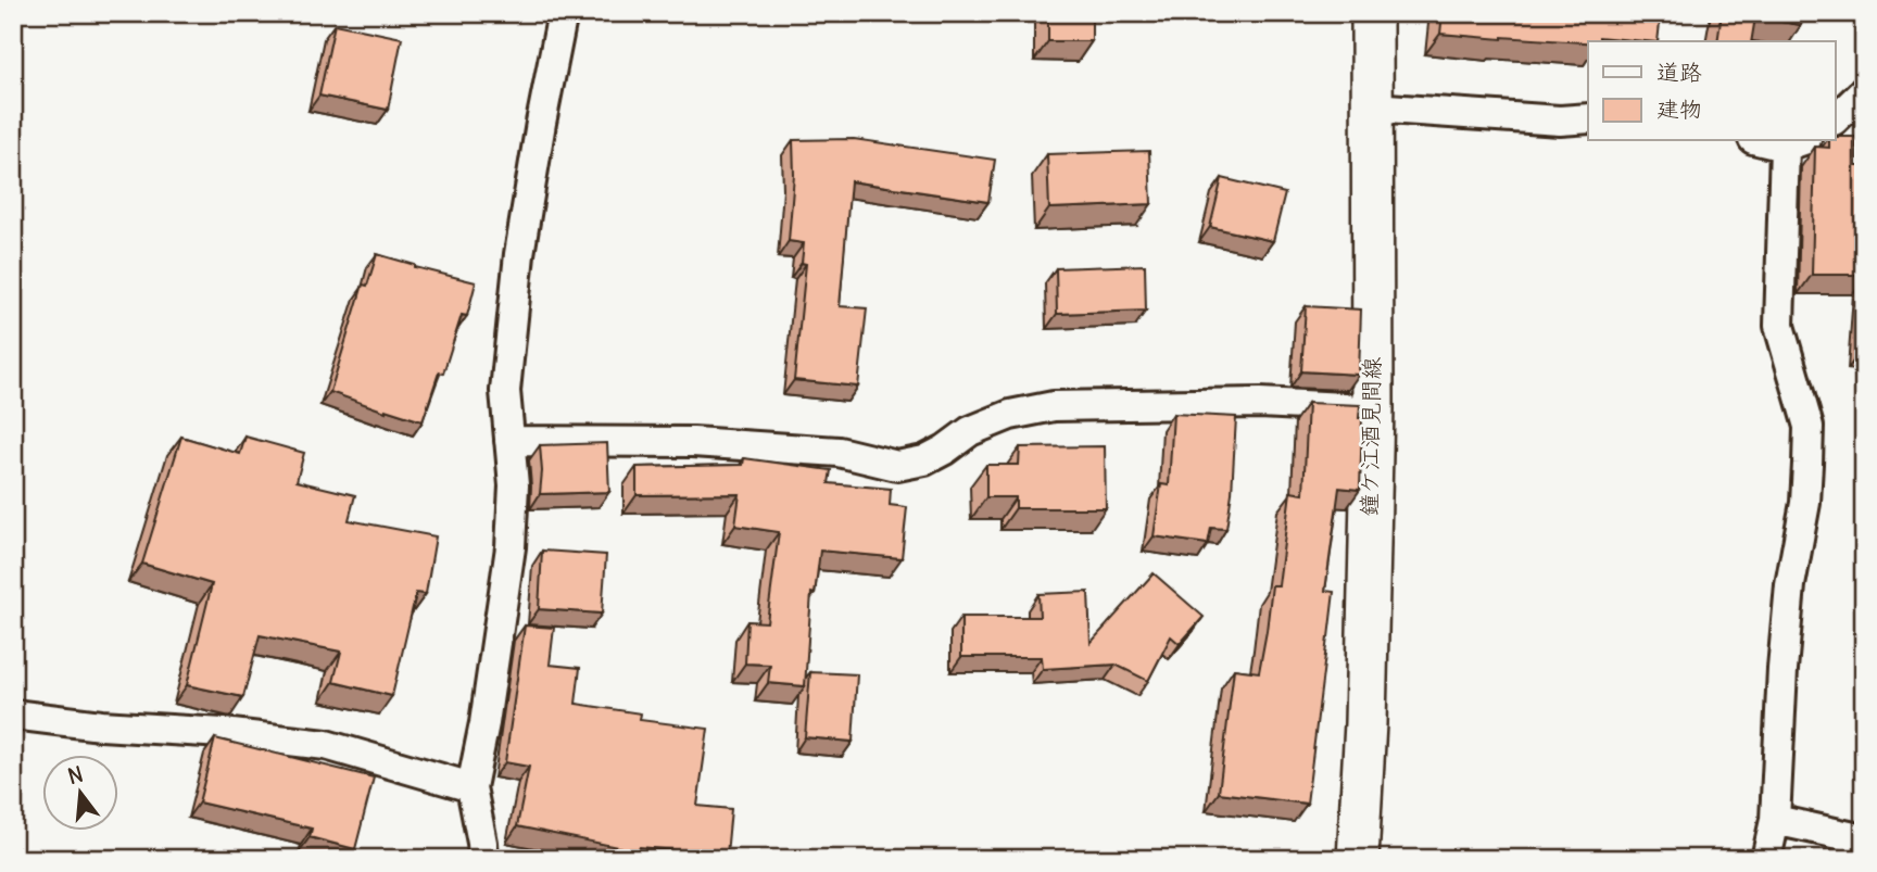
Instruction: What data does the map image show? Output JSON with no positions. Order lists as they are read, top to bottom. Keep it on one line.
{"streets":{"main road":["鐘ケ江酒見間線"]},"legend":["道路","建物"],"north":"top"}
